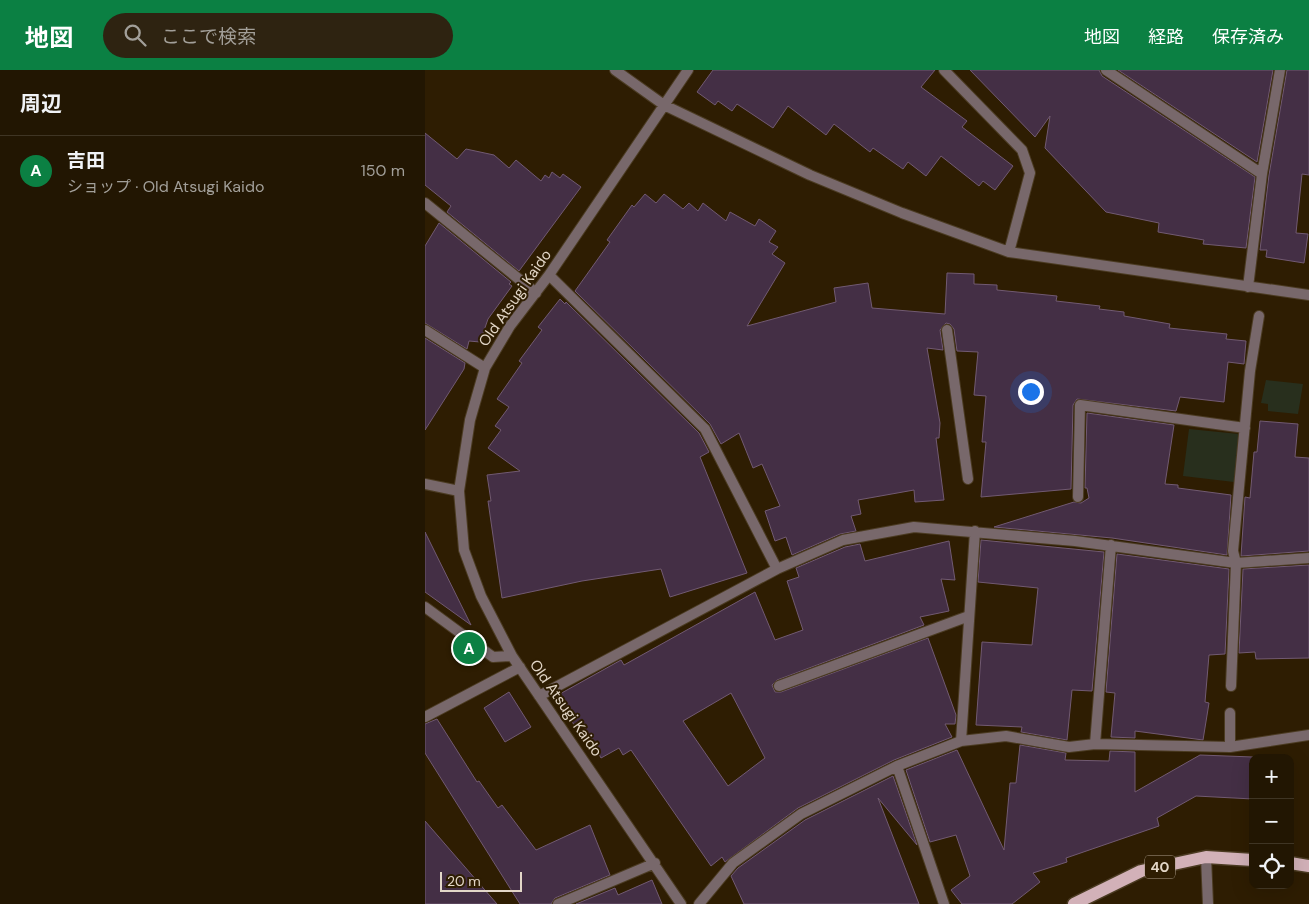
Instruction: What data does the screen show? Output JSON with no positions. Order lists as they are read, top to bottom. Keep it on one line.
{"streets":{"main road":["40"],"street":["Old Atsugi Kaido"]},"scale_bar":"20 m","page":{"header":"地図","search":"ここで検索","nav":["地図","経路","保存済み"],"heading":"周辺","list":[{"mark":"A","name":"吉田","note":"ショップ · Old Atsugi Kaido","value":"150 m"}],"pins":"A","map_buttons":["+","−"],"scale":"20 m"}}
